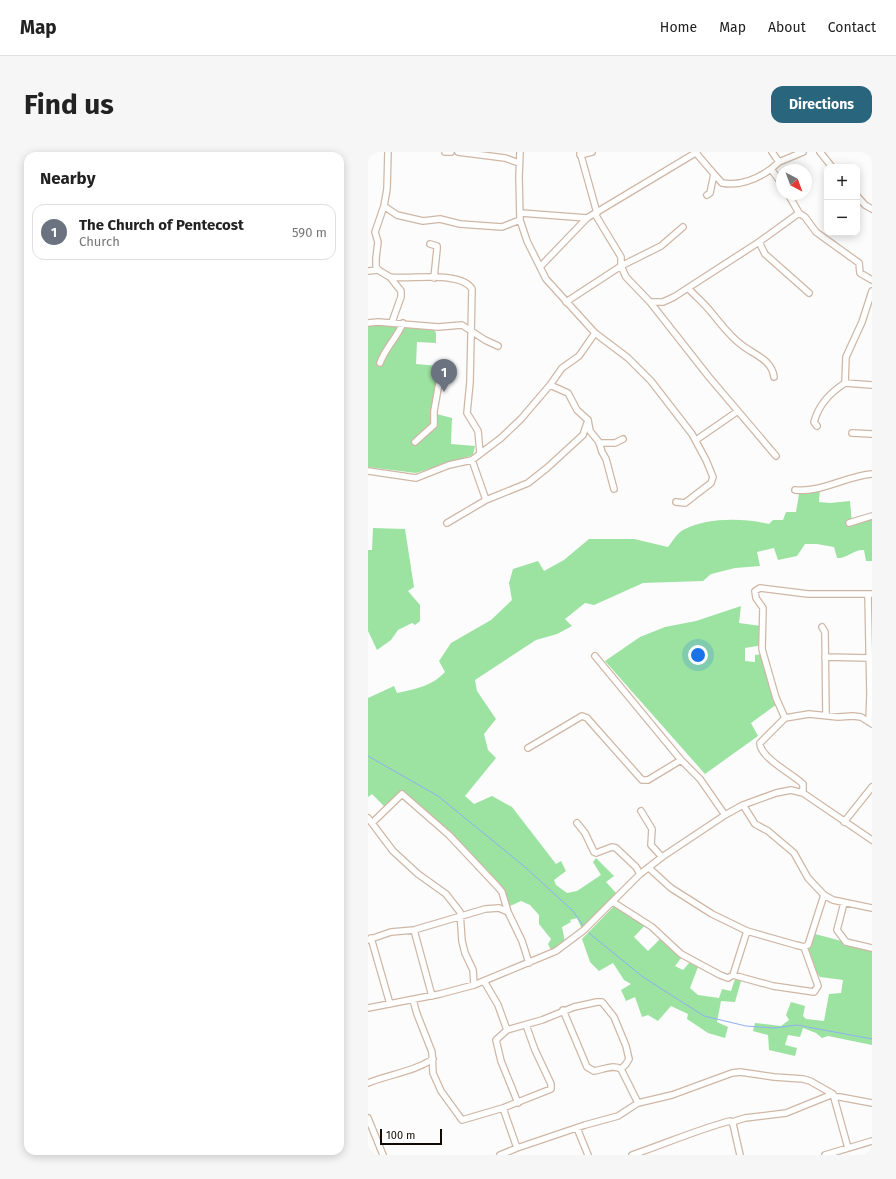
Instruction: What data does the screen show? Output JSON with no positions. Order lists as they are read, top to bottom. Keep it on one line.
{"scale_bar":"100 m","north":"bottom right","page":{"header":"Map","nav":["Home","Map","About","Contact"],"buttons":"Directions","title":"Find us","heading":"Nearby","map_buttons":["+","−"],"list":[{"mark":"1","name":"The Church of Pentecost","note":"Church","value":"590 m"}],"pins":"1","scale":"100 m"}}
